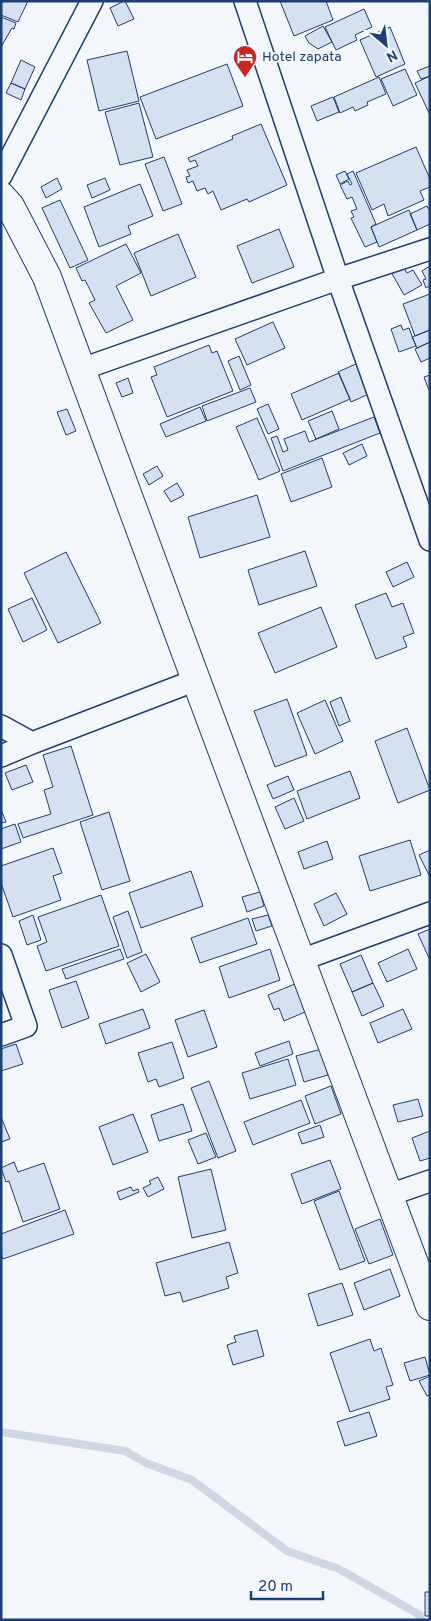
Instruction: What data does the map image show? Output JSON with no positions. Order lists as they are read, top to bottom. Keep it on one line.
{"places":{"hotel":["Hotel zapata"]},"scale_bar":"20 m","north":"bottom right"}
